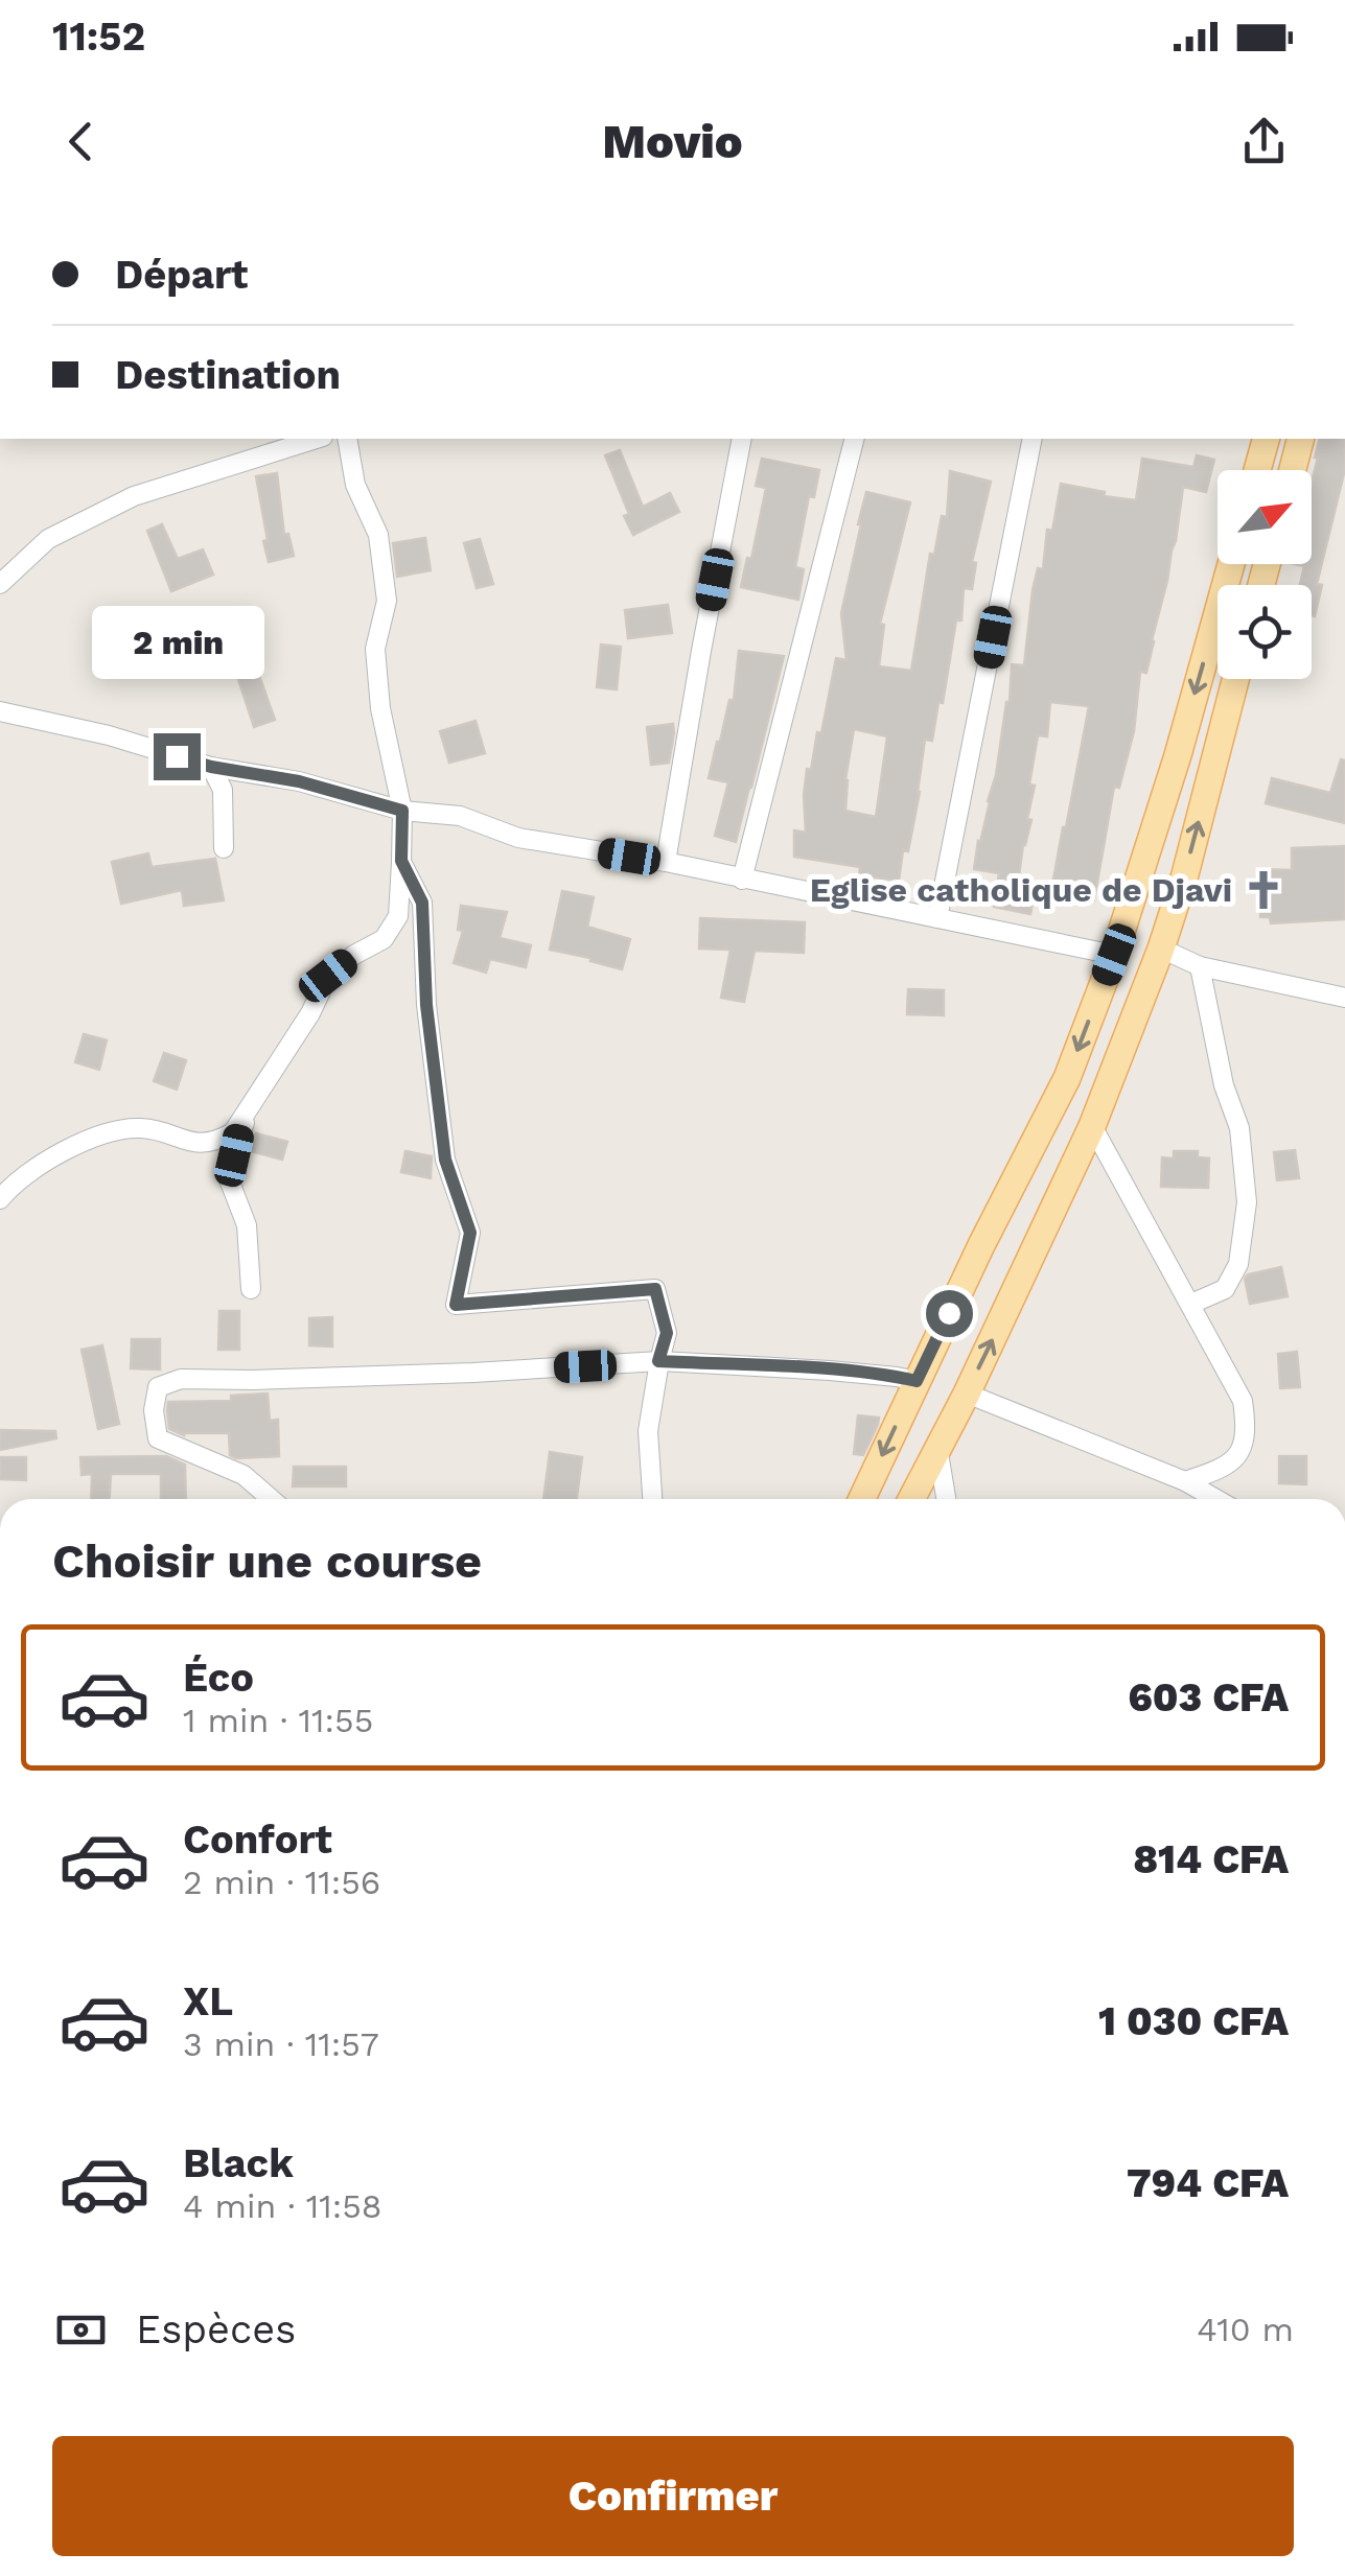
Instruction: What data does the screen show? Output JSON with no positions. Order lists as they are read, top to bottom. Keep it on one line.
{"places":{"church":["Eglise catholique de Djavi"]},"north":"top right","page":{"status":"11:52","header":"Movio","banner":["Départ","Destination"],"bubble":"2 min","heading":"Choisir une course","list":[{"name":"Éco","note":"1 min · 11:55","value":"603 CFA"},{"name":"Confort","note":"2 min · 11:56","value":"814 CFA"},{"name":"XL","note":"3 min · 11:57","value":"1 030 CFA"},{"name":"Black","note":"4 min · 11:58","value":"794 CFA"}],"pay":["Espèces","410 m"],"buttons":"Confirmer"}}
